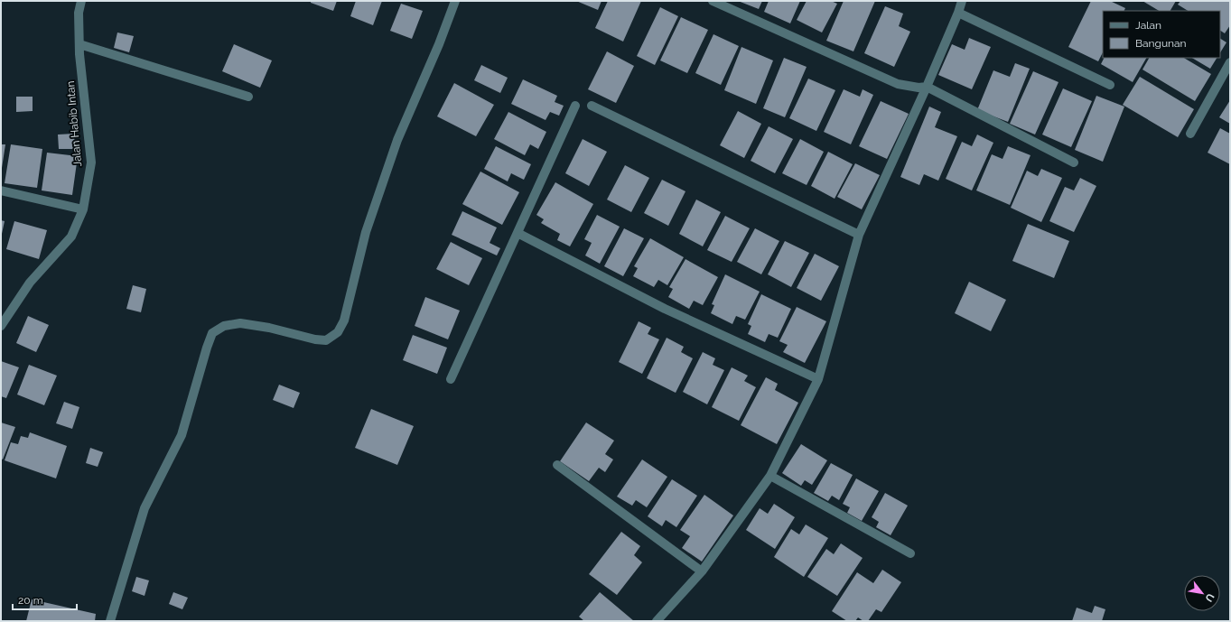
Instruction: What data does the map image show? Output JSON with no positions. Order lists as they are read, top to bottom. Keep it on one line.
{"streets":{"street":["Jalan Habib Intan"]},"legend":["Jalan","Bangunan"],"scale_bar":"20 m","north":"bottom right"}
